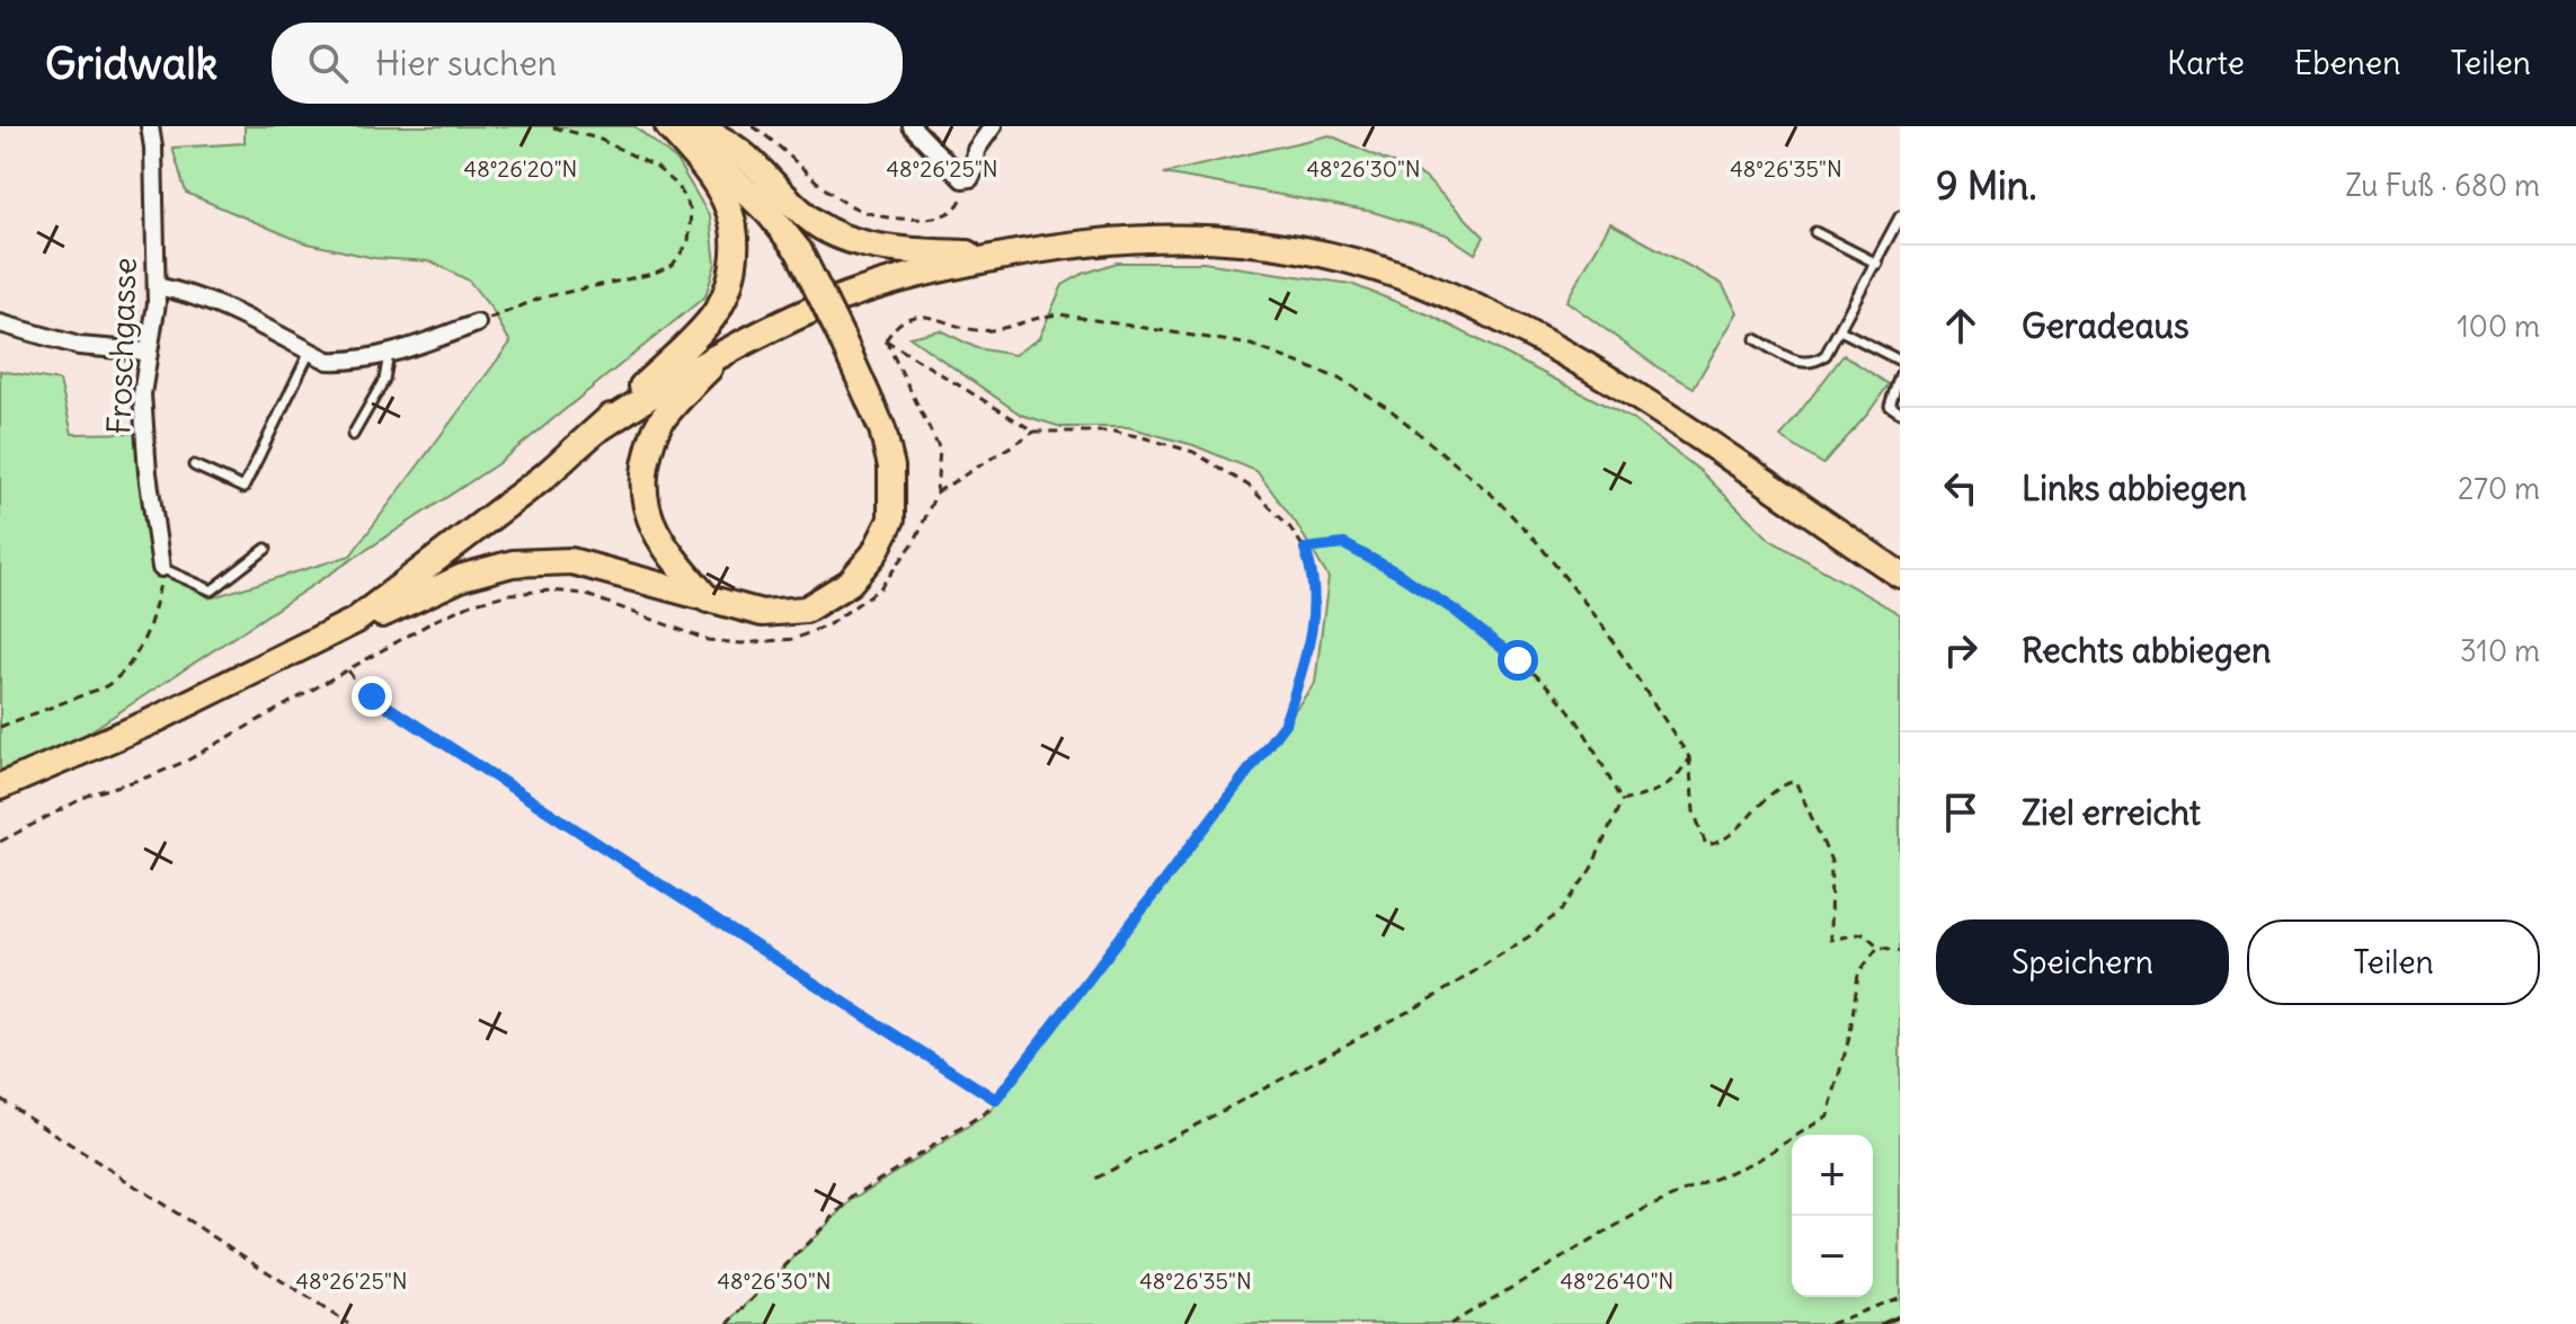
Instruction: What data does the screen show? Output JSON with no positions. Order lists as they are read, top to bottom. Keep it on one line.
{"streets":{"street":["Froschgasse"]},"page":{"header":"Gridwalk","search":"Hier suchen","nav":["Karte","Ebenen","Teilen"],"heading":["9 Min.","Zu Fuß · 680 m"],"list":[["Geradeaus","100 m"],["Links abbiegen","270 m"],["Rechts abbiegen","310 m"],"Ziel erreicht"],"buttons":["Speichern","Teilen"],"map_buttons":["+","−"]},"coordinates":["48°26'20\"N","48°26'25\"N","48°26'30\"N","48°26'35\"N","48°26'40\"N"]}
